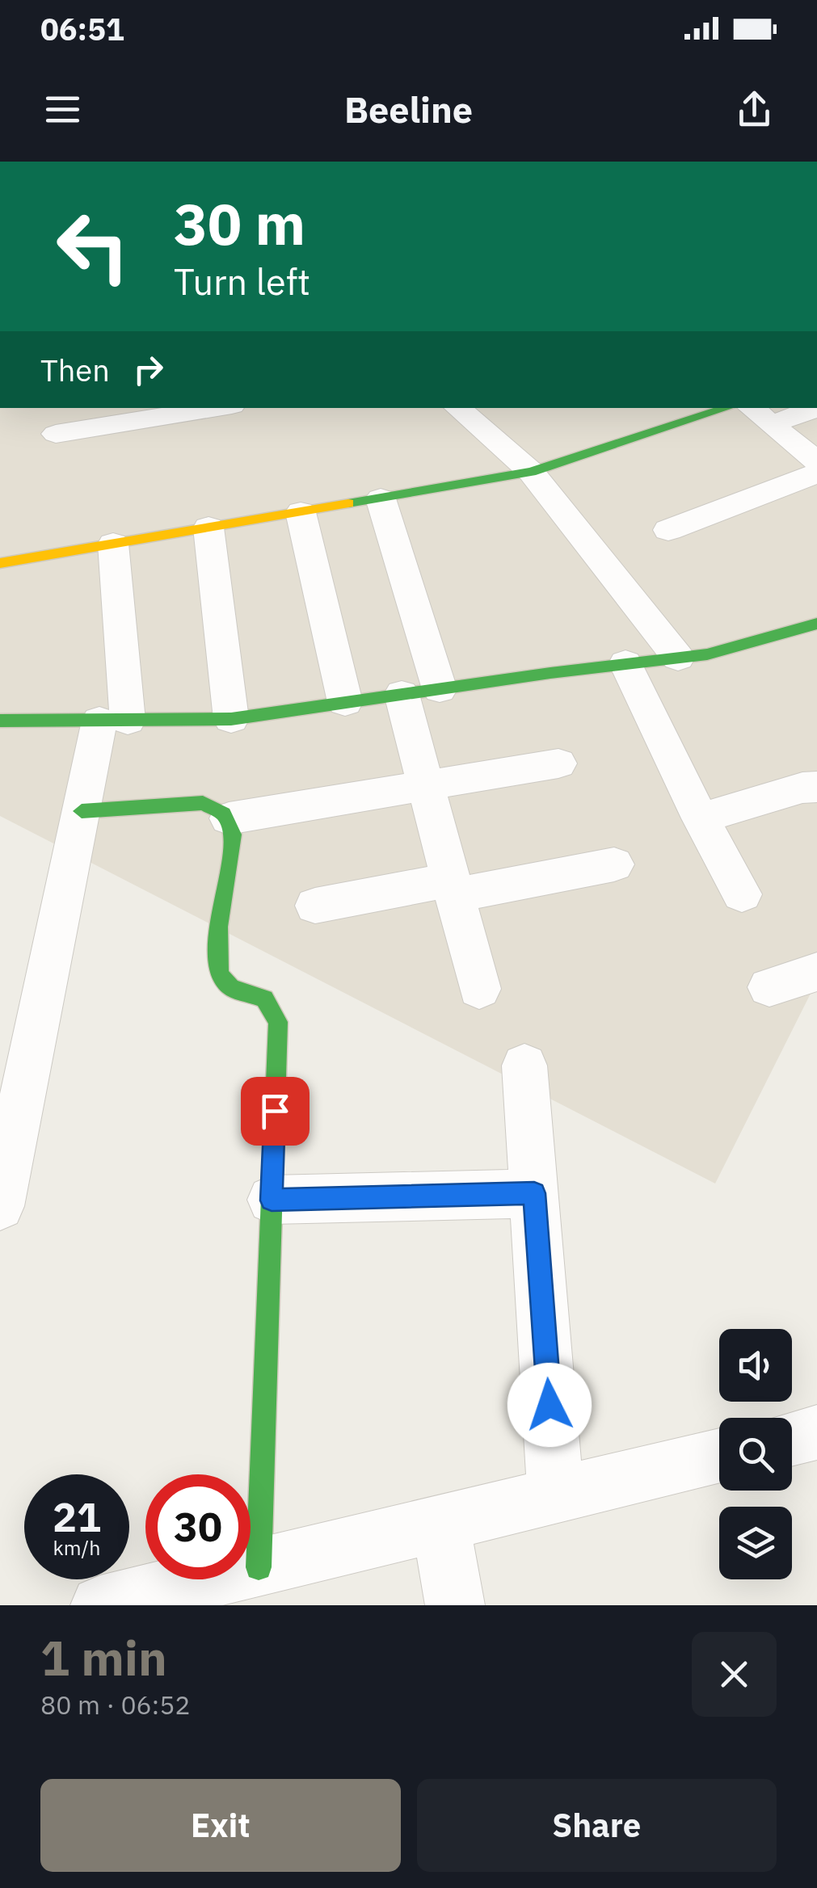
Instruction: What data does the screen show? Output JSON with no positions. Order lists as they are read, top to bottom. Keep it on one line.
{"page":{"status":"06:51","header":"Beeline","turn":["30 m","Turn left"],"then":"Then","speed":"21 km/h","limit":"30","heading":["1 min","80 m · 06:52"],"buttons":["Exit","Share"]}}
